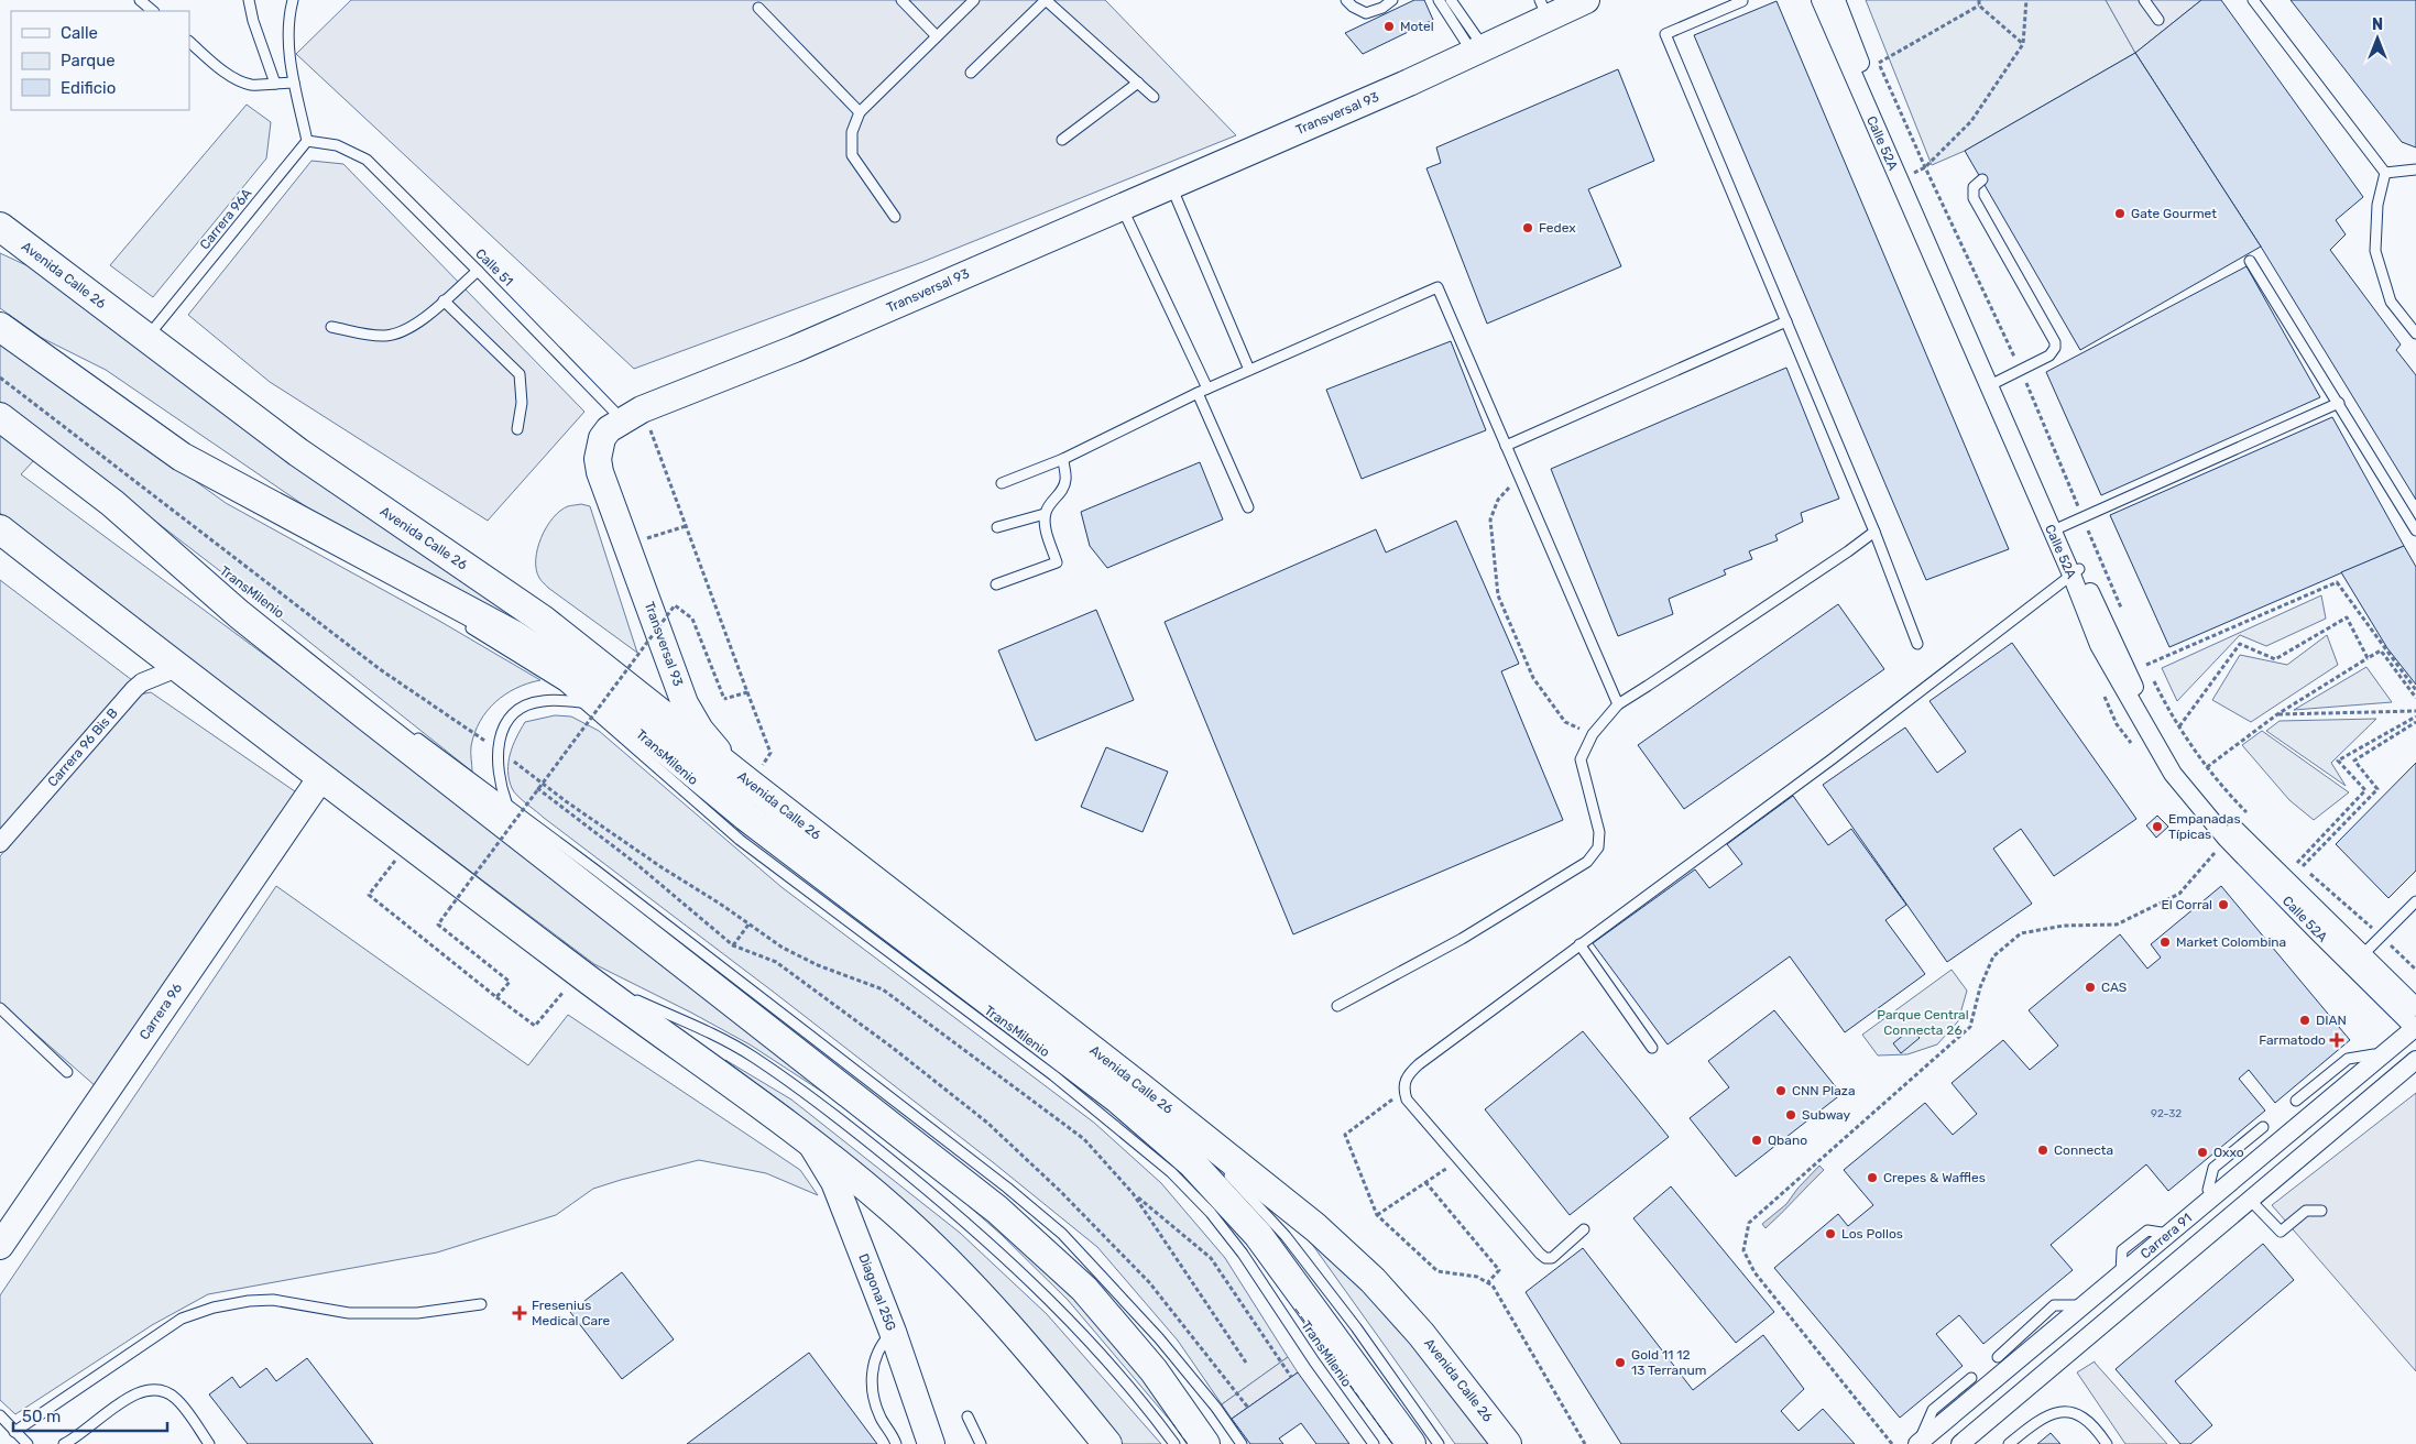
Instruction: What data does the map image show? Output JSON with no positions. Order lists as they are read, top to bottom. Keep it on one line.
{"streets":{"main road":["Transversal 93","Avenida Calle 26","Carrera 96","Diagonal 25G"],"street":["Calle 52A","Carrera 96 Bis B","Carrera 91"],"lane":["Carrera 96A","Calle 51","TransMilenio"]},"crossings":[["Transversal 93","Calle 51"],["Transversal 93","Avenida Calle 26"],["Calle 52A","Carrera 91"],["Carrera 96A","Calle 51"],["Carrera 96A","Avenida Calle 26"]],"parks":["Parque Central Connecta 26"],"places":{"other":["Motel","Gate Gourmet","Fedex","Empanadas Típicas","El Corral","Market Colombina","CAS","DIAN","CNN Plaza","Subway","Qbano","Connecta","Oxxo","Crepes & Waffles","Los Pollos","Gold 11 12 13 Terranum"],"health":["Farmatodo","Fresenius Medical Care"]},"house_numbers":["92-32"],"legend":["Calle","Parque","Edificio"],"scale_bar":"50 m","north":"top"}
